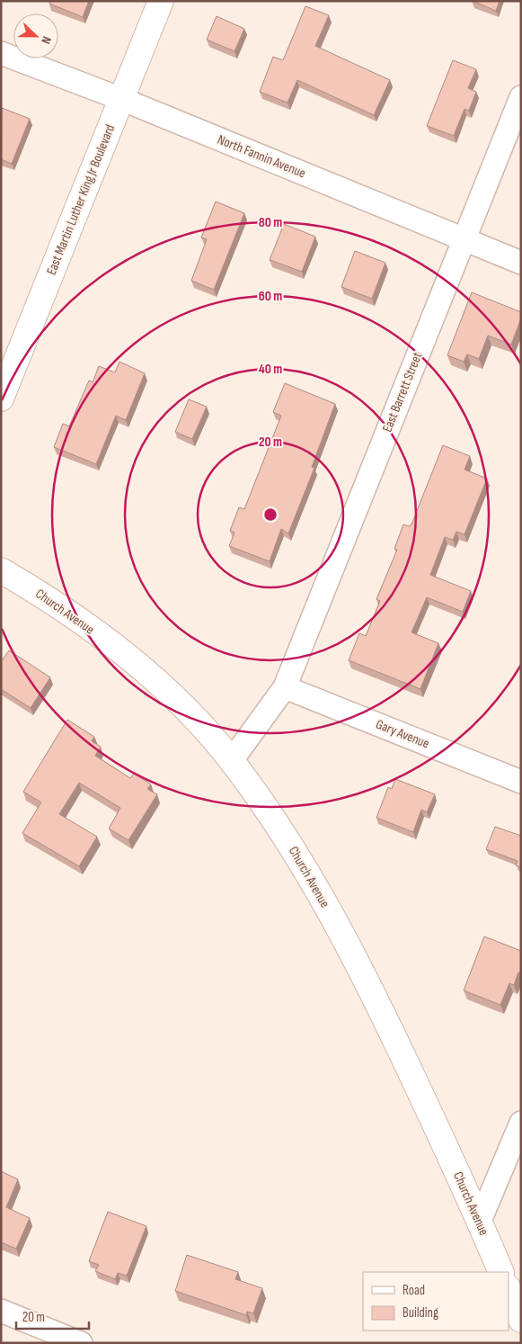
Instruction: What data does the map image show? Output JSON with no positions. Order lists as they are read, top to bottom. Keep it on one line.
{"streets":{"main road":["East Martin Luther King Jr Boulevard","Church Avenue"],"street":["North Fannin Avenue","East Barrett Street","Gary Avenue"]},"crossings":[["North Fannin Avenue","East Martin Luther King Jr Boulevard"],["North Fannin Avenue","East Barrett Street"],["East Barrett Street","Church Avenue"],["East Barrett Street","Gary Avenue"]],"legend":["Road","Building"],"scale_bar":"20 m","north":"right","rings":["80 m","60 m","40 m","20 m"]}
